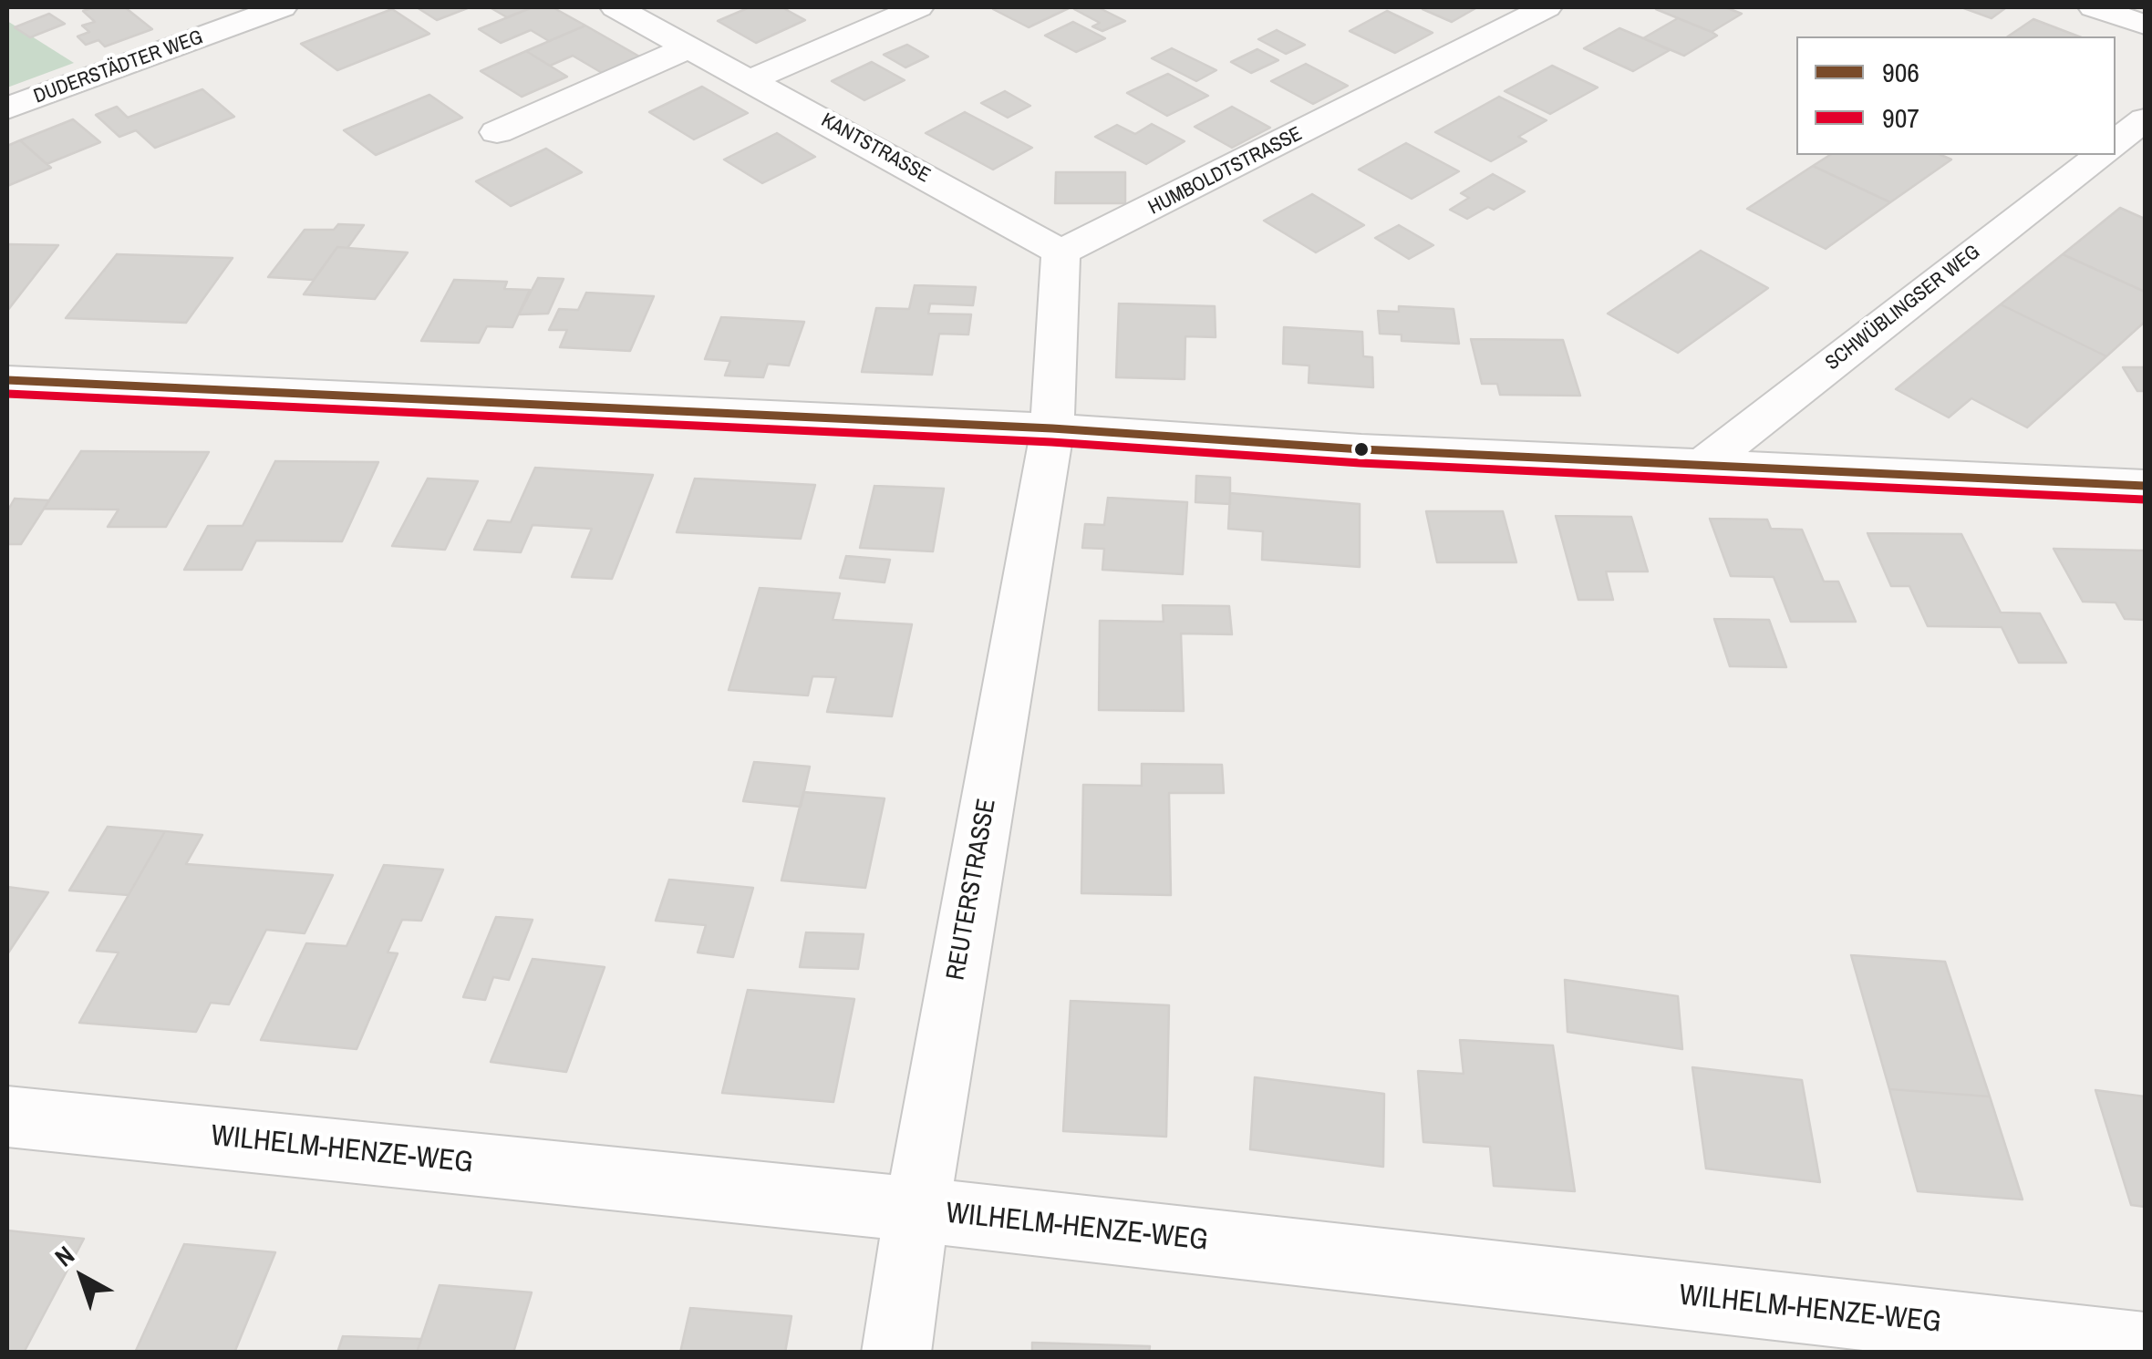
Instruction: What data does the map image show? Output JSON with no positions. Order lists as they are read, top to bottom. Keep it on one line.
{"streets":{"street":["DUDERSTÄDTER WEG","KANTSTRASSE","HUMBOLDTSTRASSE","SCHWÜBLINGSER WEG","REUTERSTRASSE","WILHELM-HENZE-WEG"]},"crossings":[["KANTSTRASSE","HUMBOLDTSTRASSE"],["REUTERSTRASSE","WILHELM-HENZE-WEG"]],"lines":["transit line 906","transit line 907"],"legend":["906","907"],"north":"top left"}
